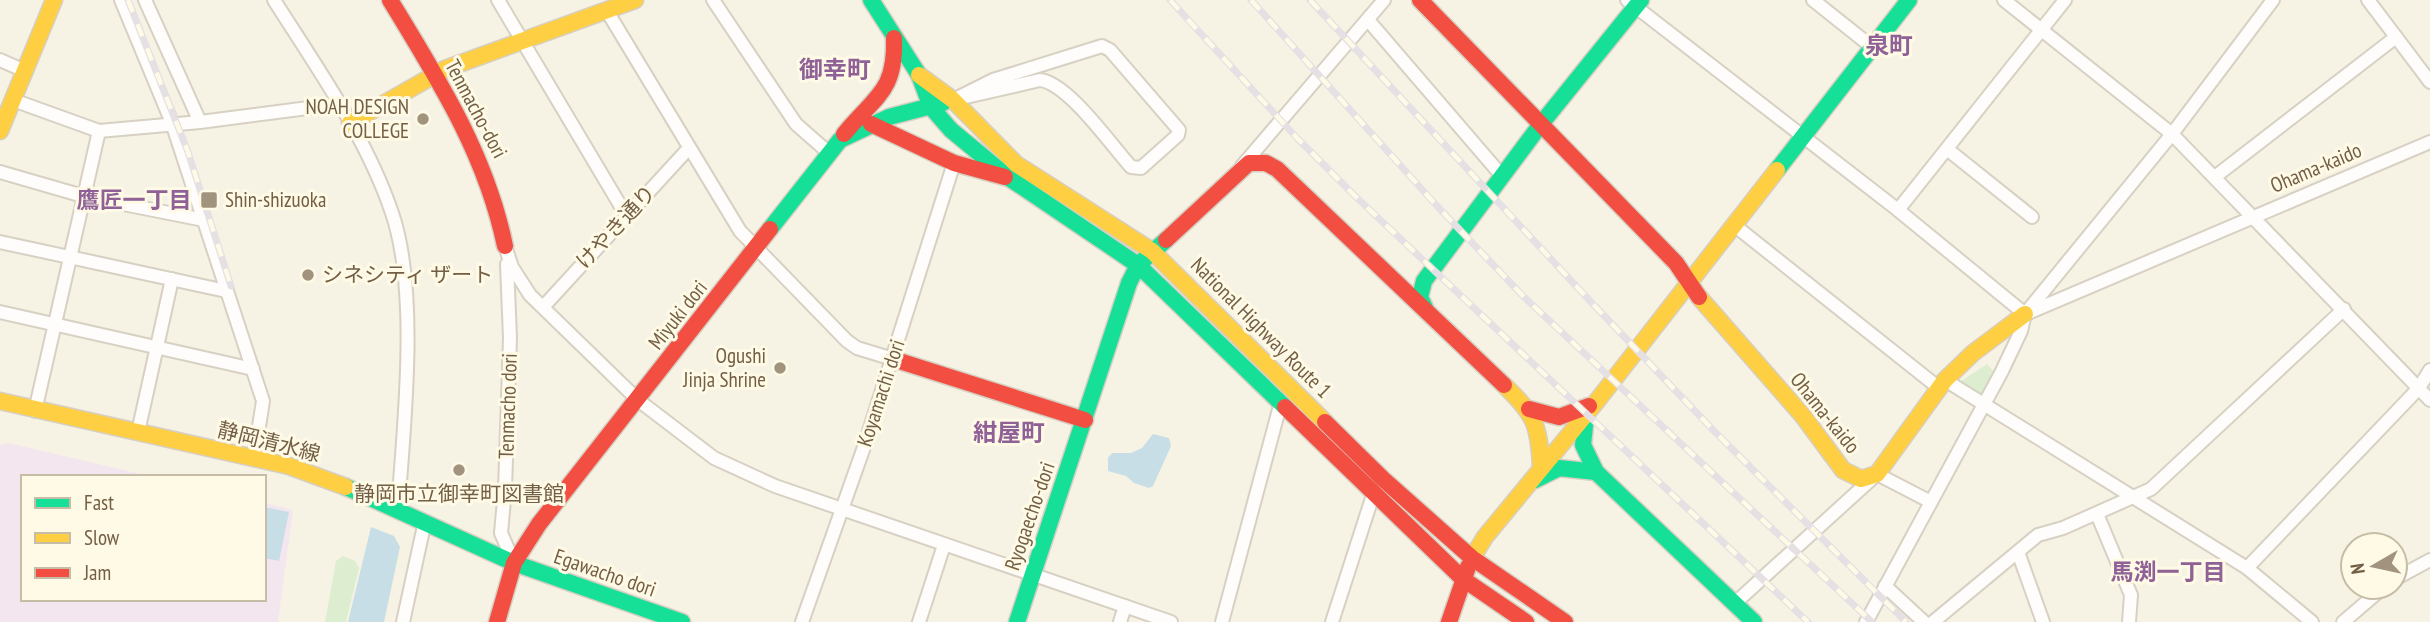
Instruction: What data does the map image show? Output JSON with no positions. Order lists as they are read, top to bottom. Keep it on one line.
{"streets":{"main road":["Tenmacho-dori","Ohama-kaido","Miyuki dori","National Highway Route 1","静岡清水線","Ryogaecho-dori","Egawacho dori"],"street":["けやき通り","Koyamachi dori","Tenmacho dori"]},"crossings":[["Tenmacho-dori","Tenmacho dori"],["Miyuki dori","National Highway Route 1"],["Miyuki dori","Tenmacho dori"],["Miyuki dori","静岡清水線"],["Miyuki dori","Egawacho dori"],["National Highway Route 1","Ryogaecho-dori"],["Tenmacho dori","静岡清水線"],["Tenmacho dori","Egawacho dori"],["静岡清水線","Egawacho dori"]],"districts":["泉町","御幸町","鷹匠一丁目","紺屋町","馬渕一丁目"],"places":{"other":["NOAH DESIGN COLLEGE","シネシティ ザート","Ogushi Jinja Shrine","静岡市立御幸町図書館"],"transit":["Shin-shizuoka"]},"legend":["Fast","Slow","Jam"],"north":"left"}
